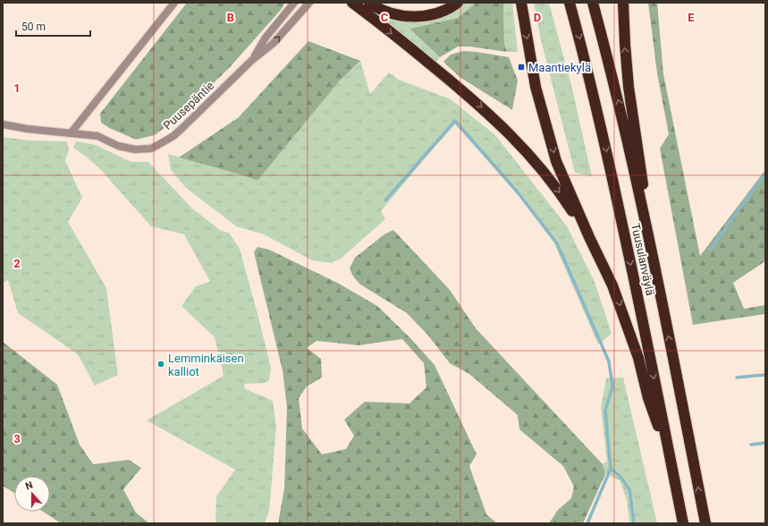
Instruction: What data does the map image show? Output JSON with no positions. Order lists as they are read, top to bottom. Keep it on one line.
{"streets":{"highway":["Tuusulanväylä"],"street":["Puusepäntie"]},"places":{"transit":["Maantiekylä"],"other":["Lemminkäisen kalliot"]},"scale_bar":"50 m","north":"top","grid":{"columns":["B","C","D","E"],"rows":["1","2","3"]}}
